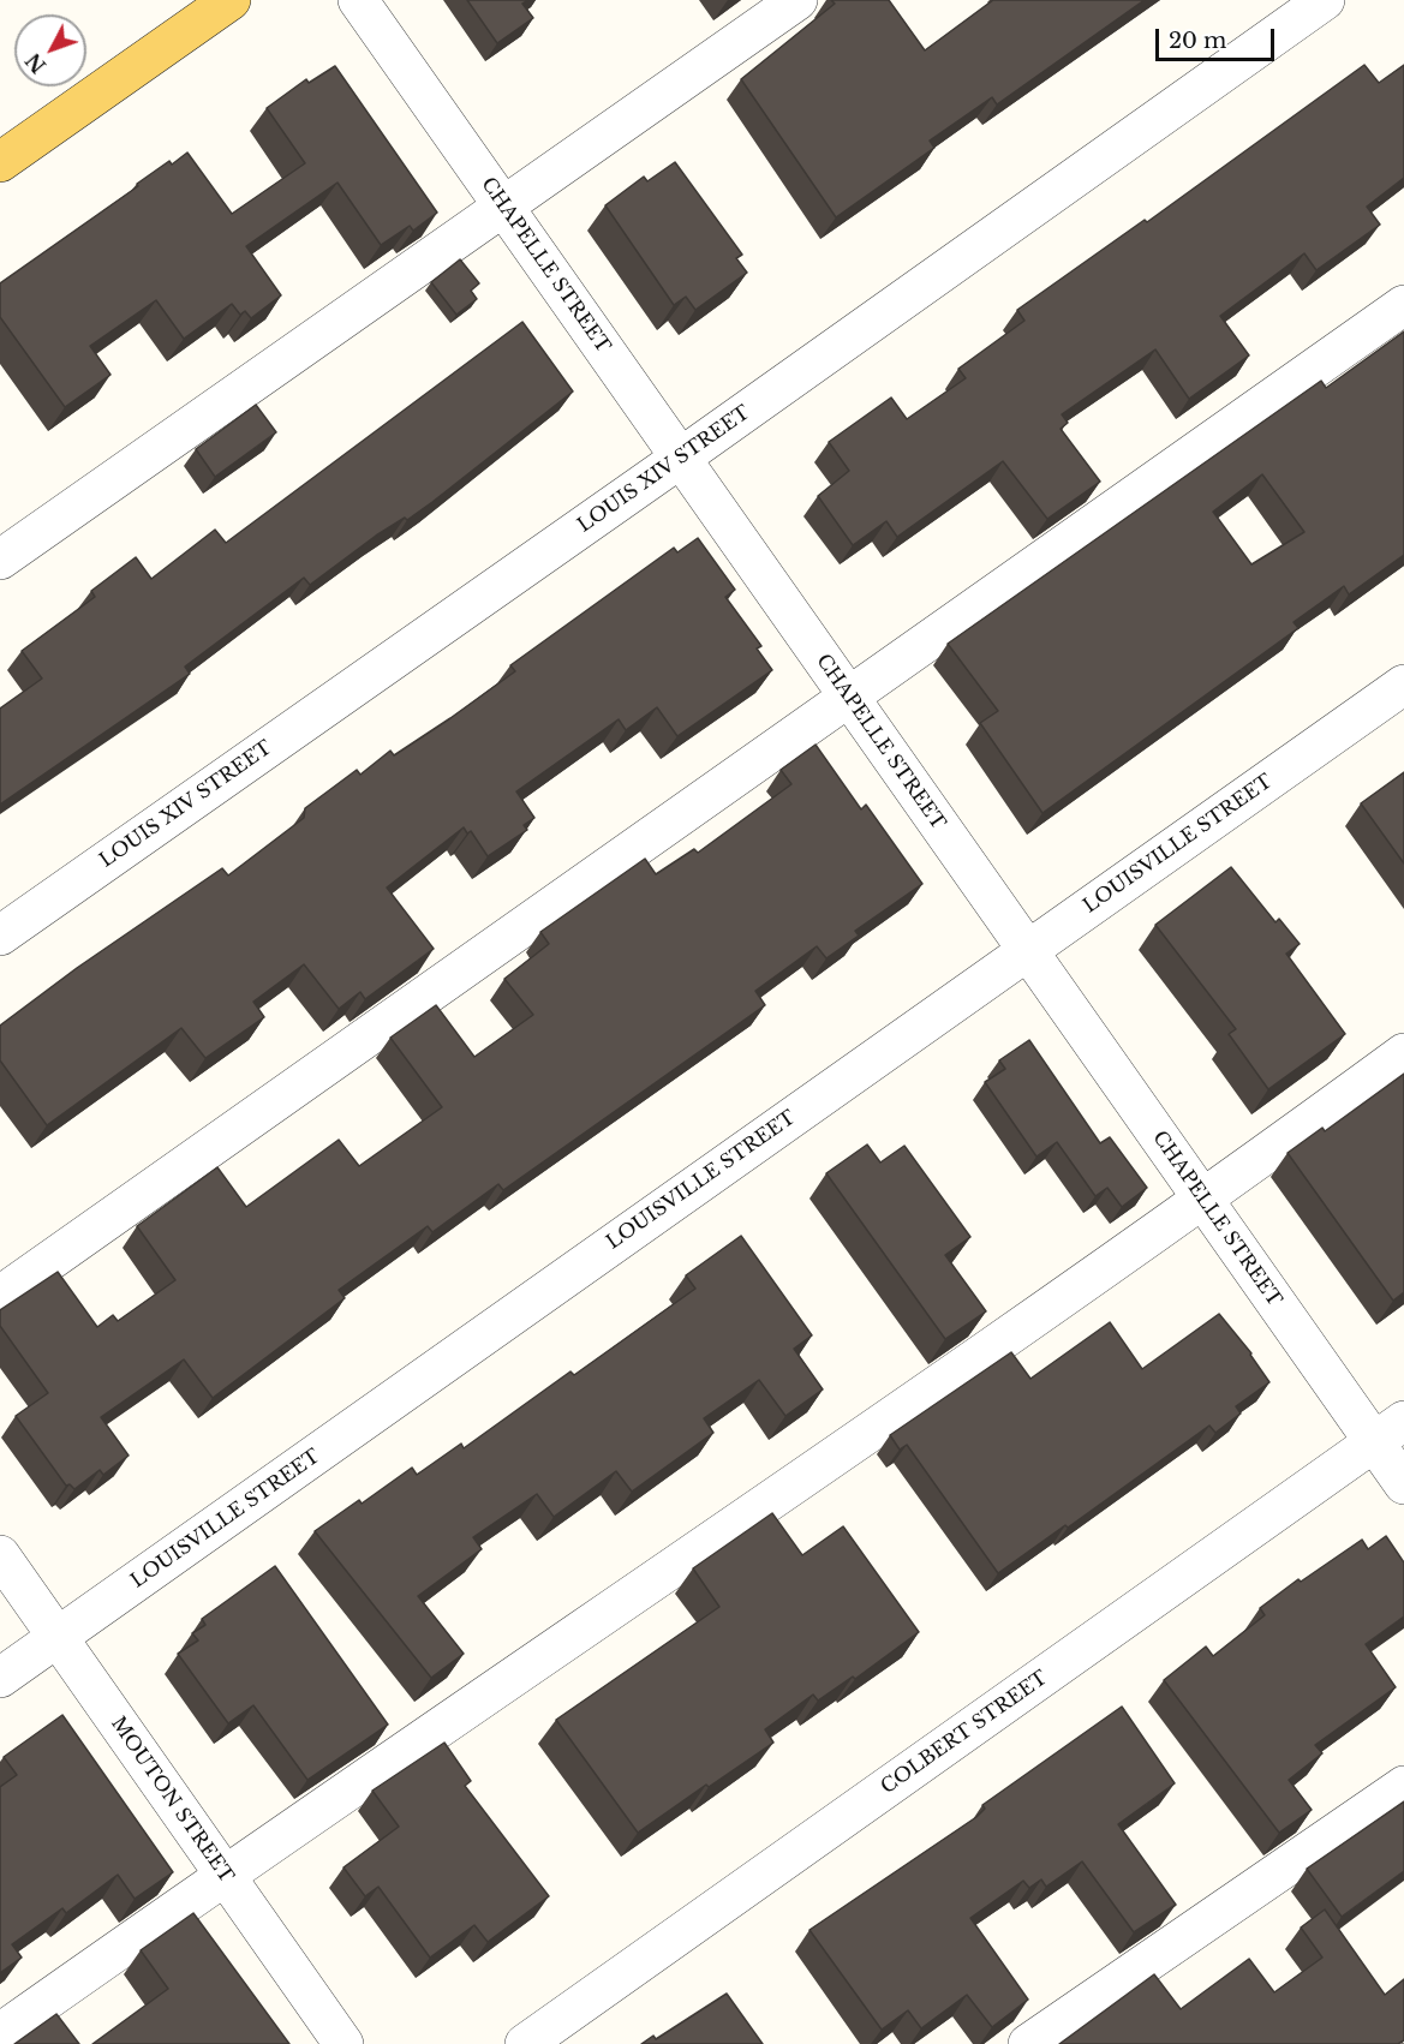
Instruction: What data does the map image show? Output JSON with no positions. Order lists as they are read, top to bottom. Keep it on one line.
{"streets":{"street":["CHAPELLE STREET","LOUIS XIV STREET","LOUISVILLE STREET","COLBERT STREET","MOUTON STREET"]},"crossings":[["CHAPELLE STREET","LOUIS XIV STREET"],["CHAPELLE STREET","LOUISVILLE STREET"],["CHAPELLE STREET","COLBERT STREET"],["LOUISVILLE STREET","MOUTON STREET"]],"scale_bar":"20 m","north":"bottom left"}
